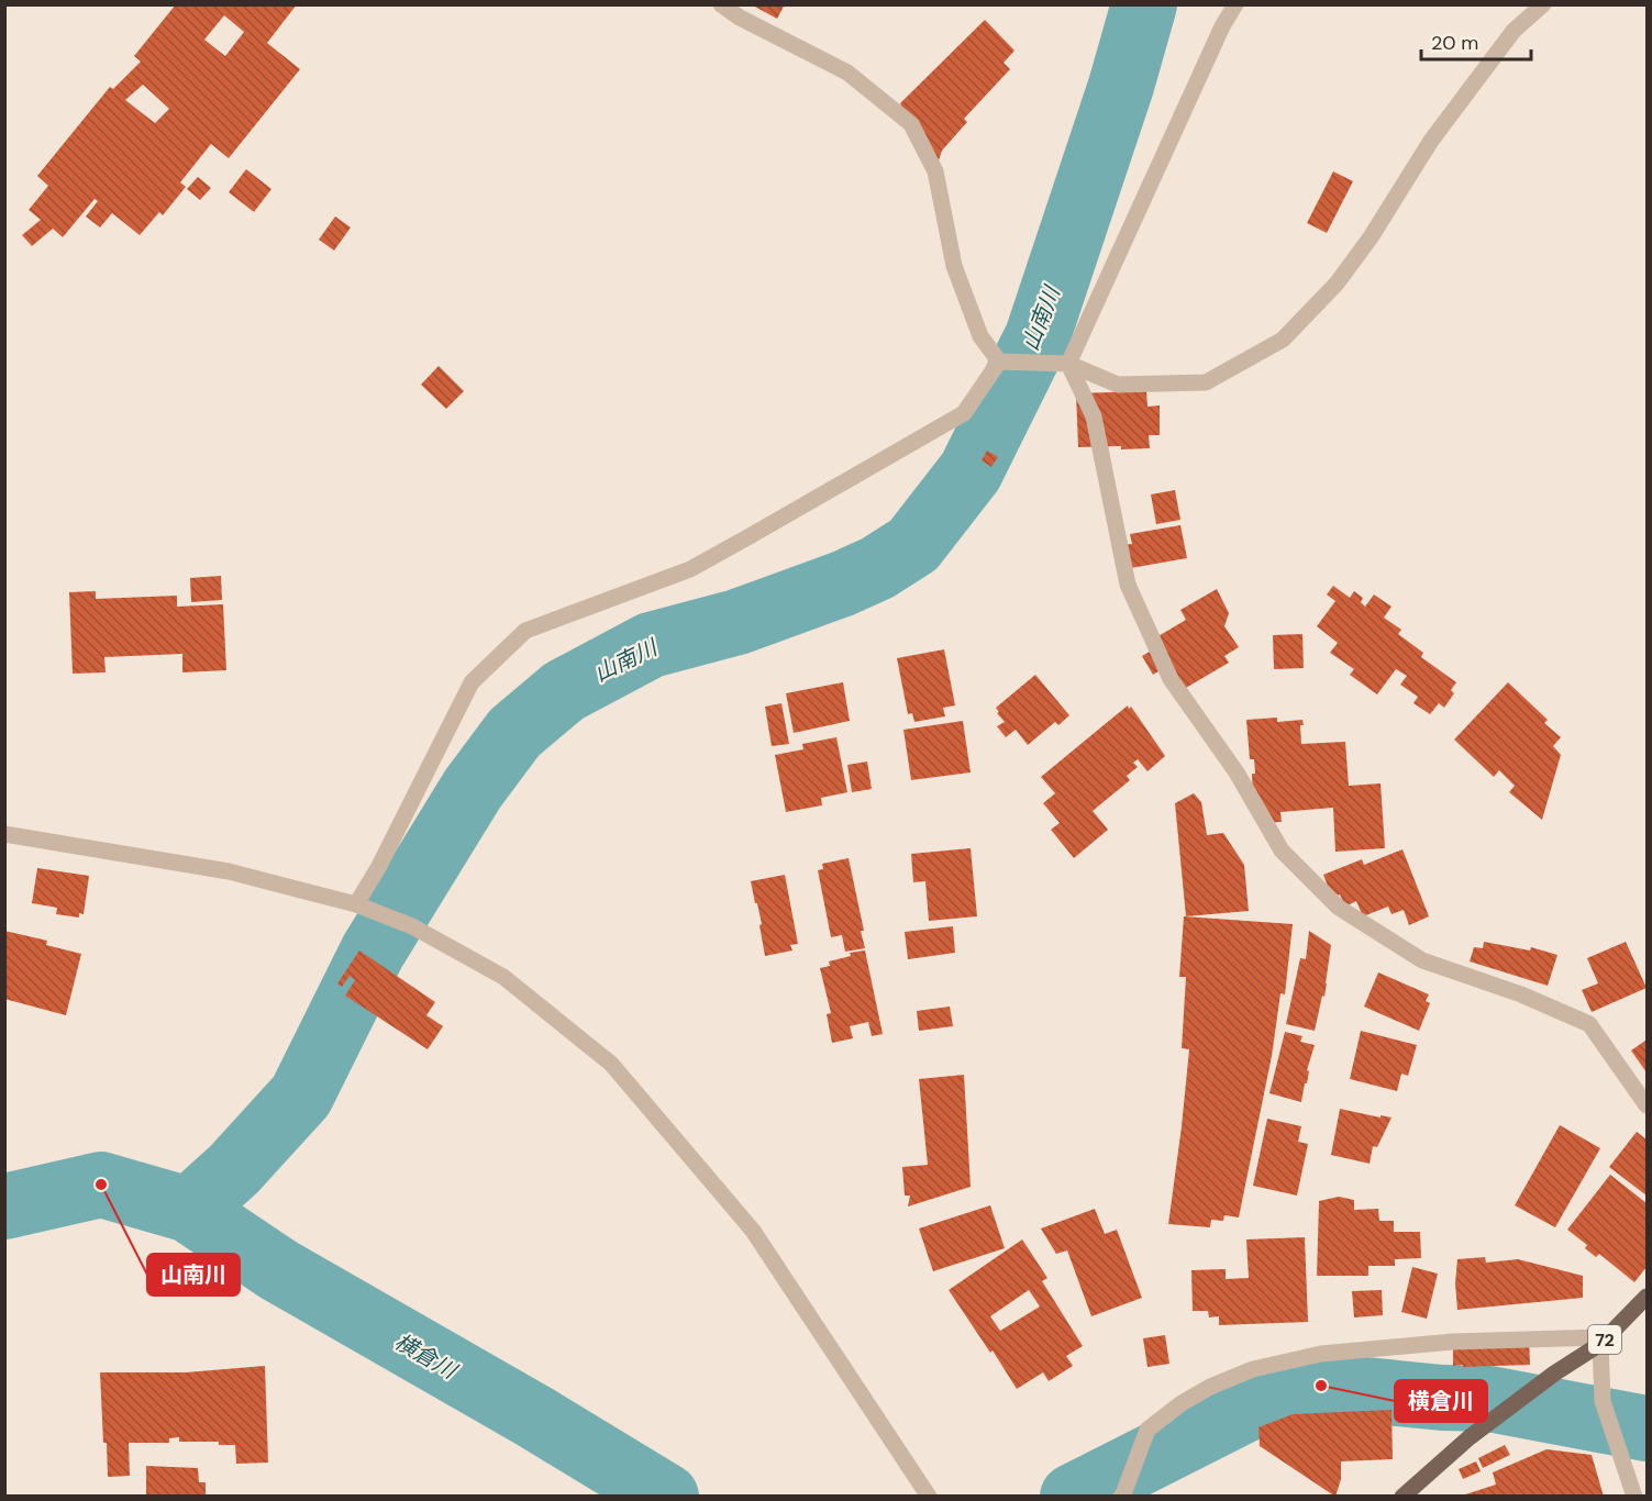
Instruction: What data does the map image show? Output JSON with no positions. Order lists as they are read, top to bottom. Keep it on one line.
{"streets":{"main road":["72"]},"water":["山南川","横倉川"],"places":["山南川","横倉川"],"scale_bar":"20 m"}
